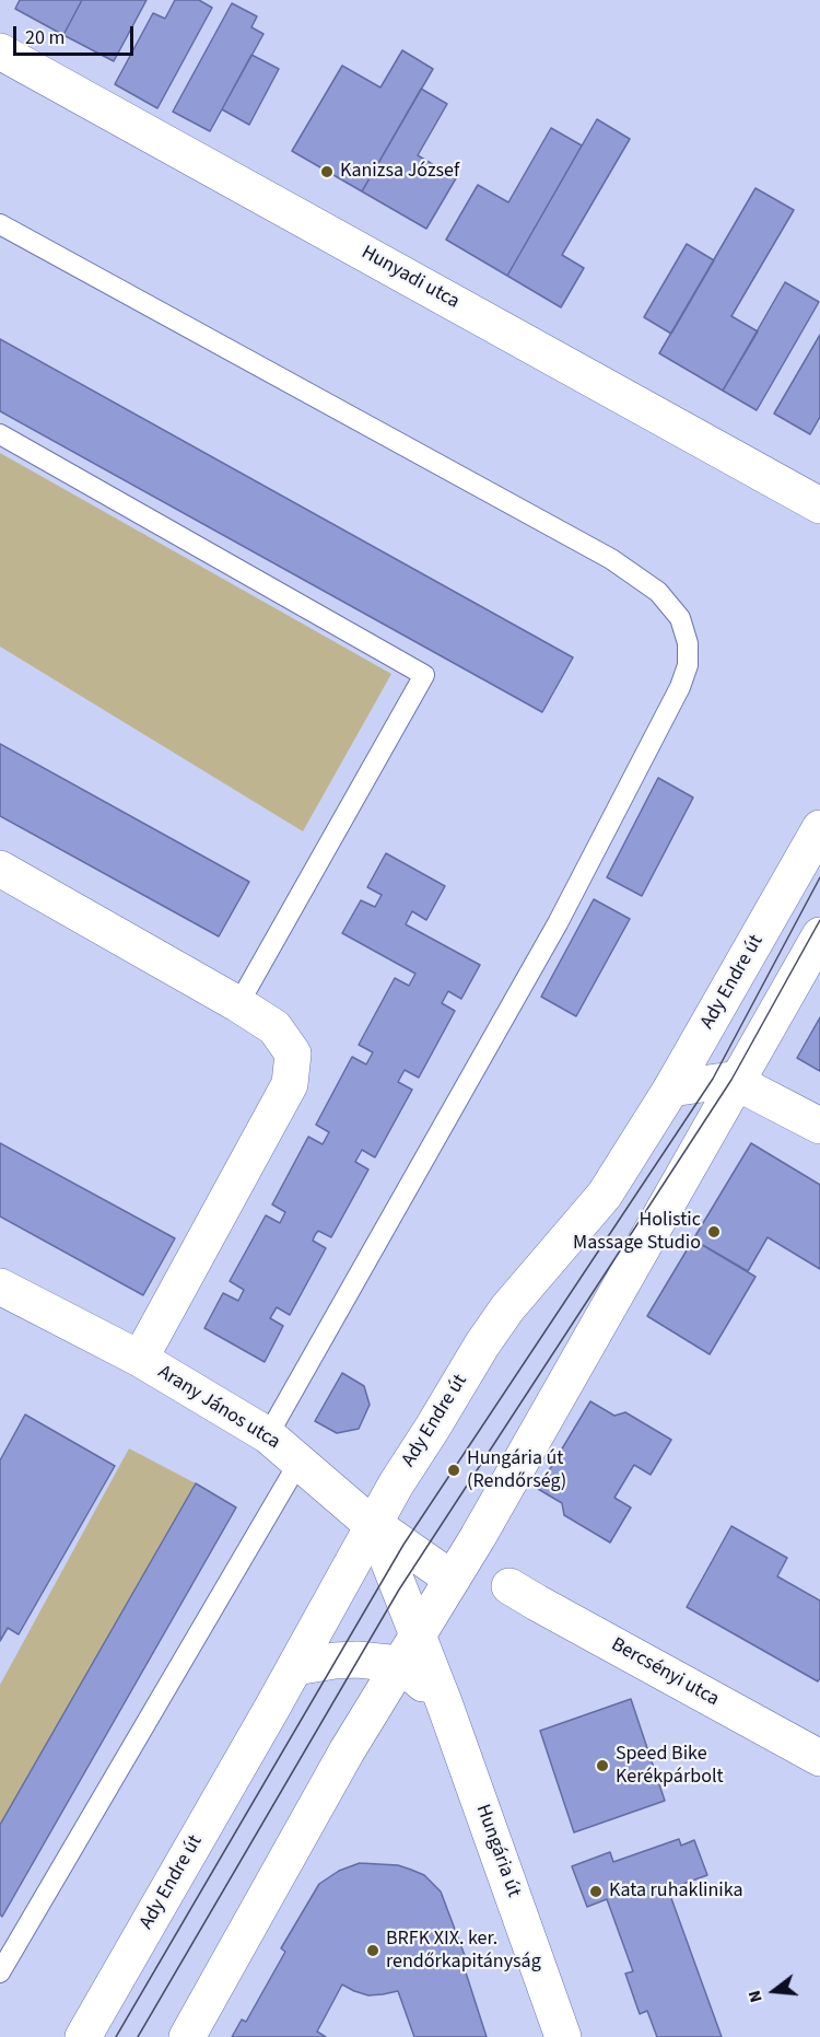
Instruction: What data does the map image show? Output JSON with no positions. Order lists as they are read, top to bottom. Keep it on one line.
{"streets":{"street":["Hunyadi utca","Ady Endre út","Arany János utca","Bercsényi utca","Hungária út"]},"crossings":[["Ady Endre út","Arany János utca"],["Ady Endre út","Hungária út"],["Arany János utca","Hungária út"]],"places":["Kanizsa József","Holistic Massage Studio","Hungária út (Rendőrség)","Speed Bike Kerékpárbolt","Kata ruhaklinika","BRFK XIX. ker. rendőrkapitányság"],"scale_bar":"20 m","north":"left"}
